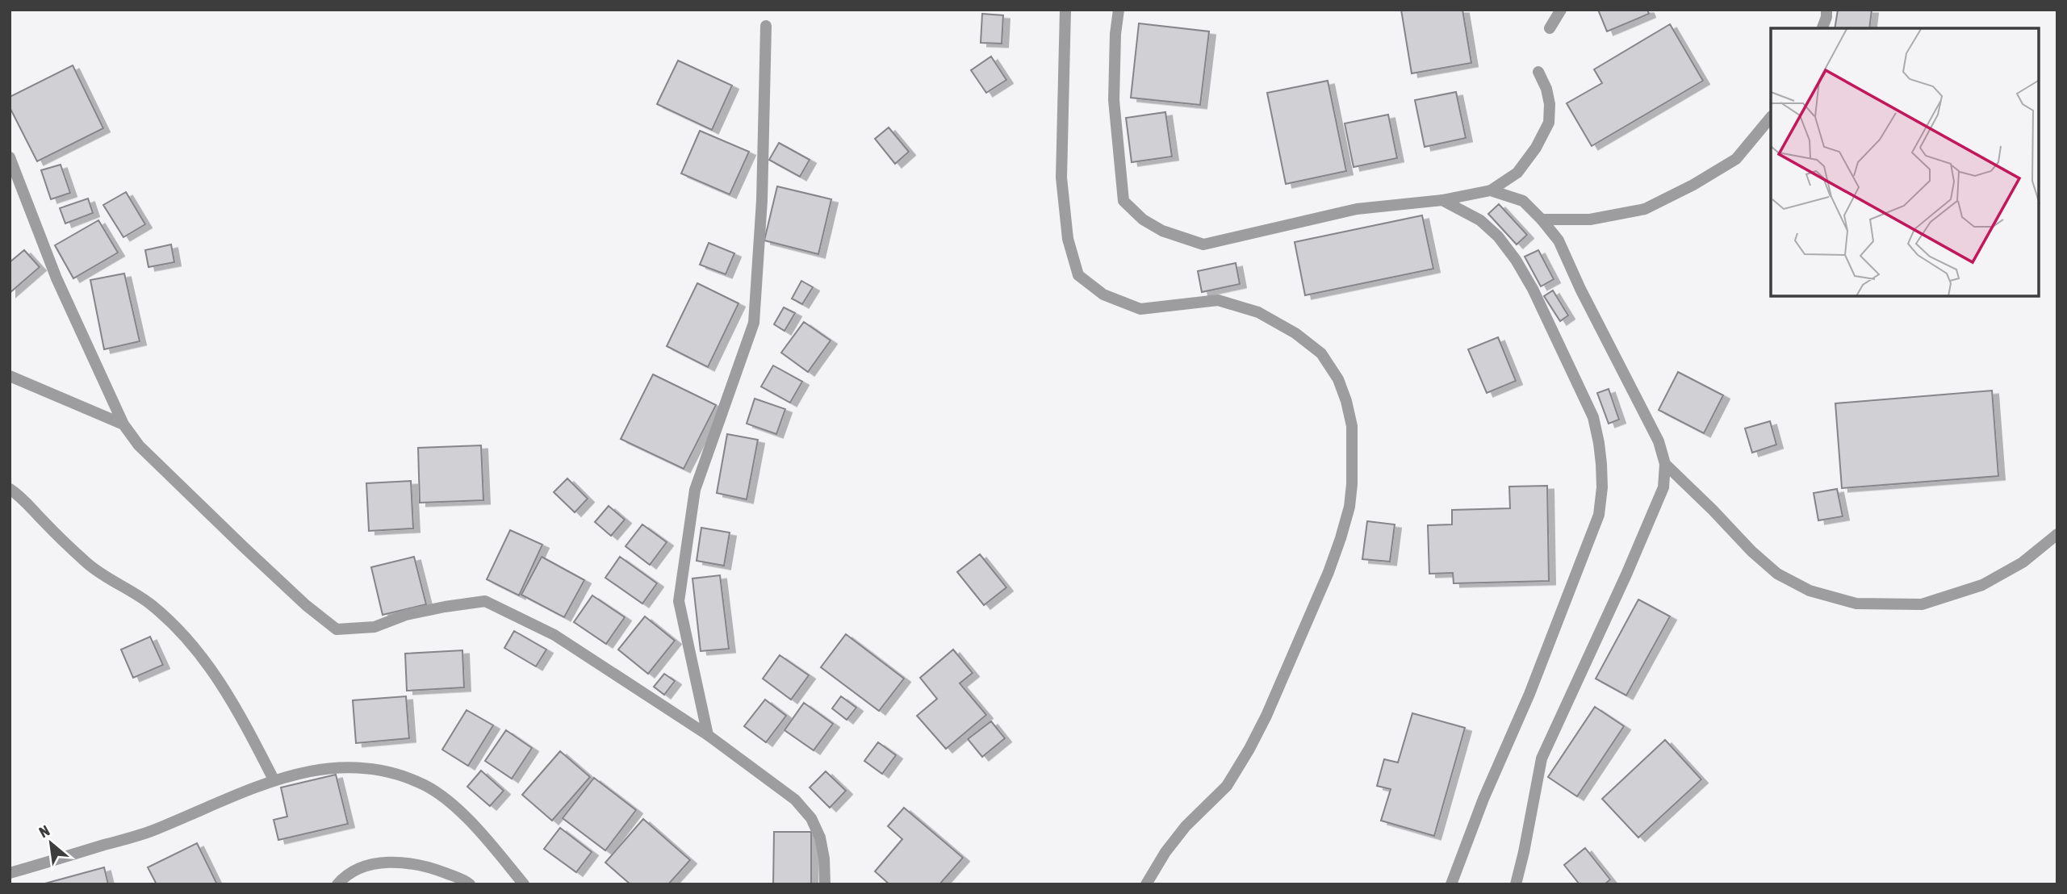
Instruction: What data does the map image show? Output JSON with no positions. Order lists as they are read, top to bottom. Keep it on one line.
{"north":"top left"}
